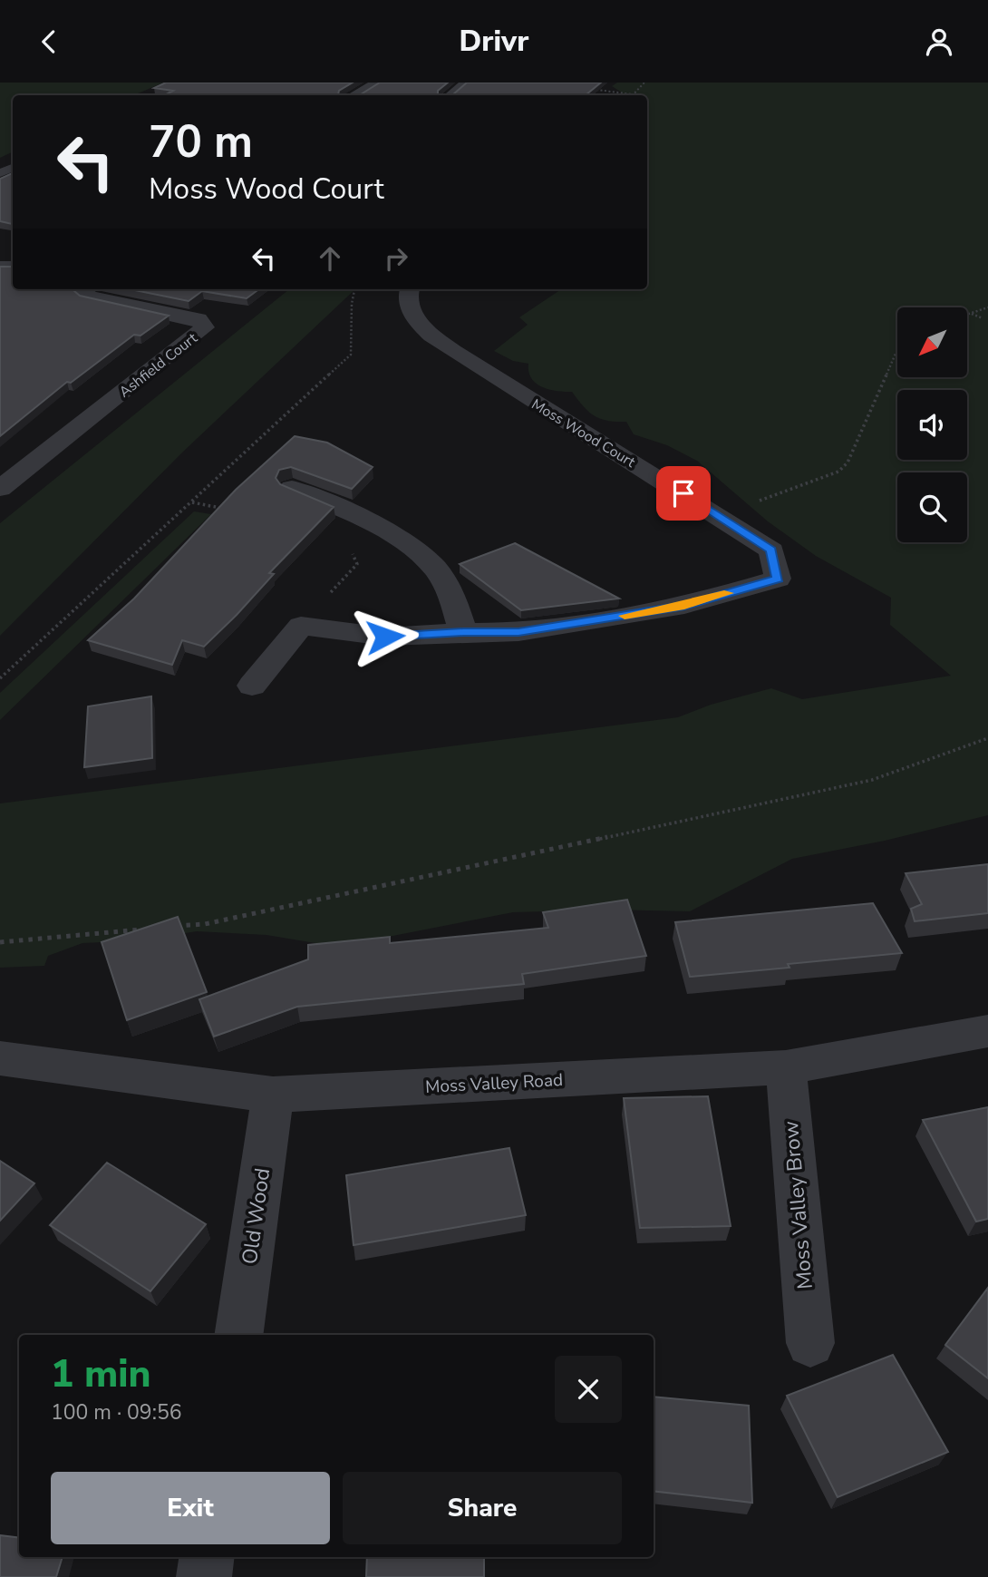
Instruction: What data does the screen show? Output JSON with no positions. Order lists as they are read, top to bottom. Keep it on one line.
{"streets":{"street":["Ashfield Court","Moss Wood Court","Moss Valley Road","Moss Valley Brow","Old Wood"]},"crossings":[["Moss Valley Road","Moss Valley Brow"],["Moss Valley Road","Old Wood"]],"north":"bottom left","page":{"header":"Drivr","turn":["70 m","Moss Wood Court"],"heading":["1 min","100 m · 09:56"],"buttons":["Exit","Share"]}}
